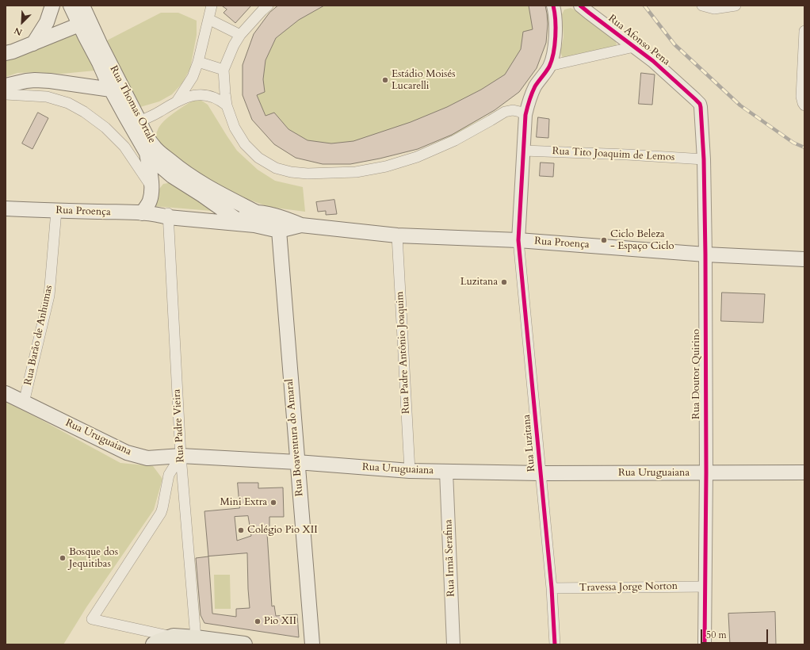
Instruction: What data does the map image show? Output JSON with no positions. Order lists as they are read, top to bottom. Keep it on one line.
{"streets":{"main road":["Rua Thomas Ortale","Rua Proença","Rua Uruguaiana","Rua Boaventura do Amaral"],"street":["Rua Afonso Pena","Rua Tito Joaquim de Lemos","Rua Barão de Anhumas","Rua Padre Antônio Joaquim","Rua Doutor Quirino","Rua Padre Vieira","Rua Luzitana","Rua Irmã Serafina","Travessa Jorge Norton"]},"crossings":[["Rua Afonso Pena","Rua Doutor Quirino"],["Rua Thomas Ortale","Rua Proença"],["Rua Tito Joaquim de Lemos","Rua Doutor Quirino"],["Rua Proença","Rua Barão de Anhumas"],["Rua Proença","Rua Padre Antônio Joaquim"],["Rua Proença","Rua Doutor Quirino"],["Rua Proença","Rua Padre Vieira"],["Rua Proença","Rua Boaventura do Amaral"],["Rua Proença","Rua Luzitana"],["Rua Barão de Anhumas","Rua Uruguaiana"],["Rua Padre Antônio Joaquim","Rua Uruguaiana"],["Rua Doutor Quirino","Rua Uruguaiana"],["Rua Doutor Quirino","Travessa Jorge Norton"],["Rua Padre Vieira","Rua Uruguaiana"],["Rua Uruguaiana","Rua Boaventura do Amaral"],["Rua Uruguaiana","Rua Luzitana"],["Rua Uruguaiana","Rua Irmã Serafina"],["Rua Luzitana","Travessa Jorge Norton"]],"places":["Estádio Moisés Lucarelli","Ciclo Beleza - Espaço Ciclo","Luzitana","Mini Extra","Colégio Pio XII","Bosque dos Jequitibas","Pio XII"],"scale_bar":"50 m","north":"bottom left"}
